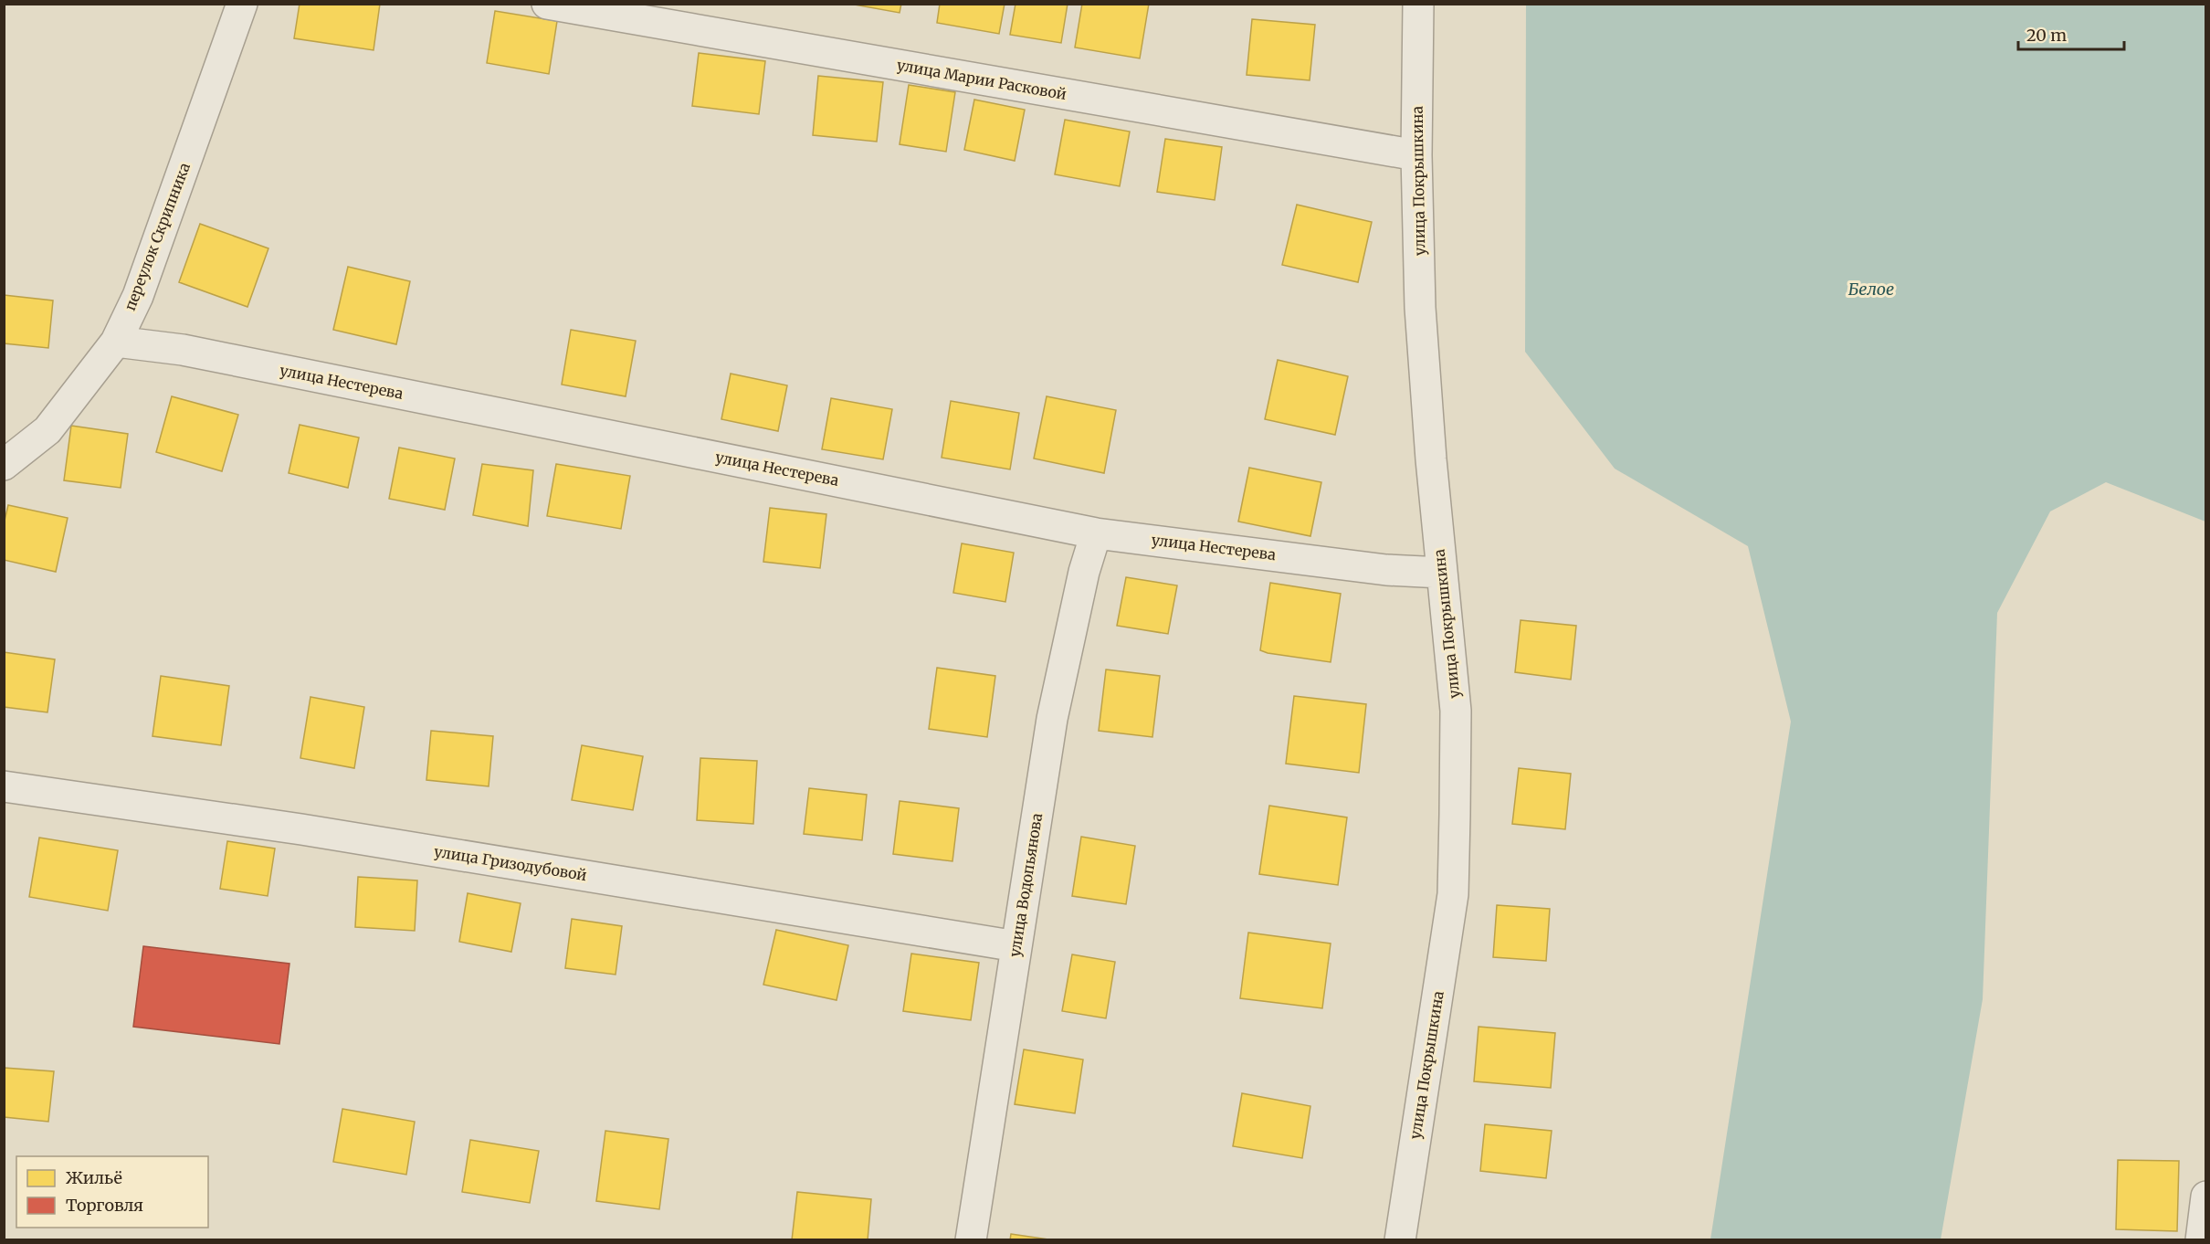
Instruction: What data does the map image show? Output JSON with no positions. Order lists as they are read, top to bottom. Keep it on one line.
{"streets":{"street":["улица Марии Расковой","улица Покрышкина","переулок Скрипника","улица Нестерева","улица Гризодубовой","улица Водопьянова"]},"crossings":[["улица Марии Расковой","улица Покрышкина"],["улица Покрышкина","улица Нестерева"],["переулок Скрипника","улица Нестерева"],["улица Нестерева","улица Водопьянова"],["улица Гризодубовой","улица Водопьянова"]],"water":["Белое"],"legend":["Жильё","Торговля"],"scale_bar":"20 m"}
